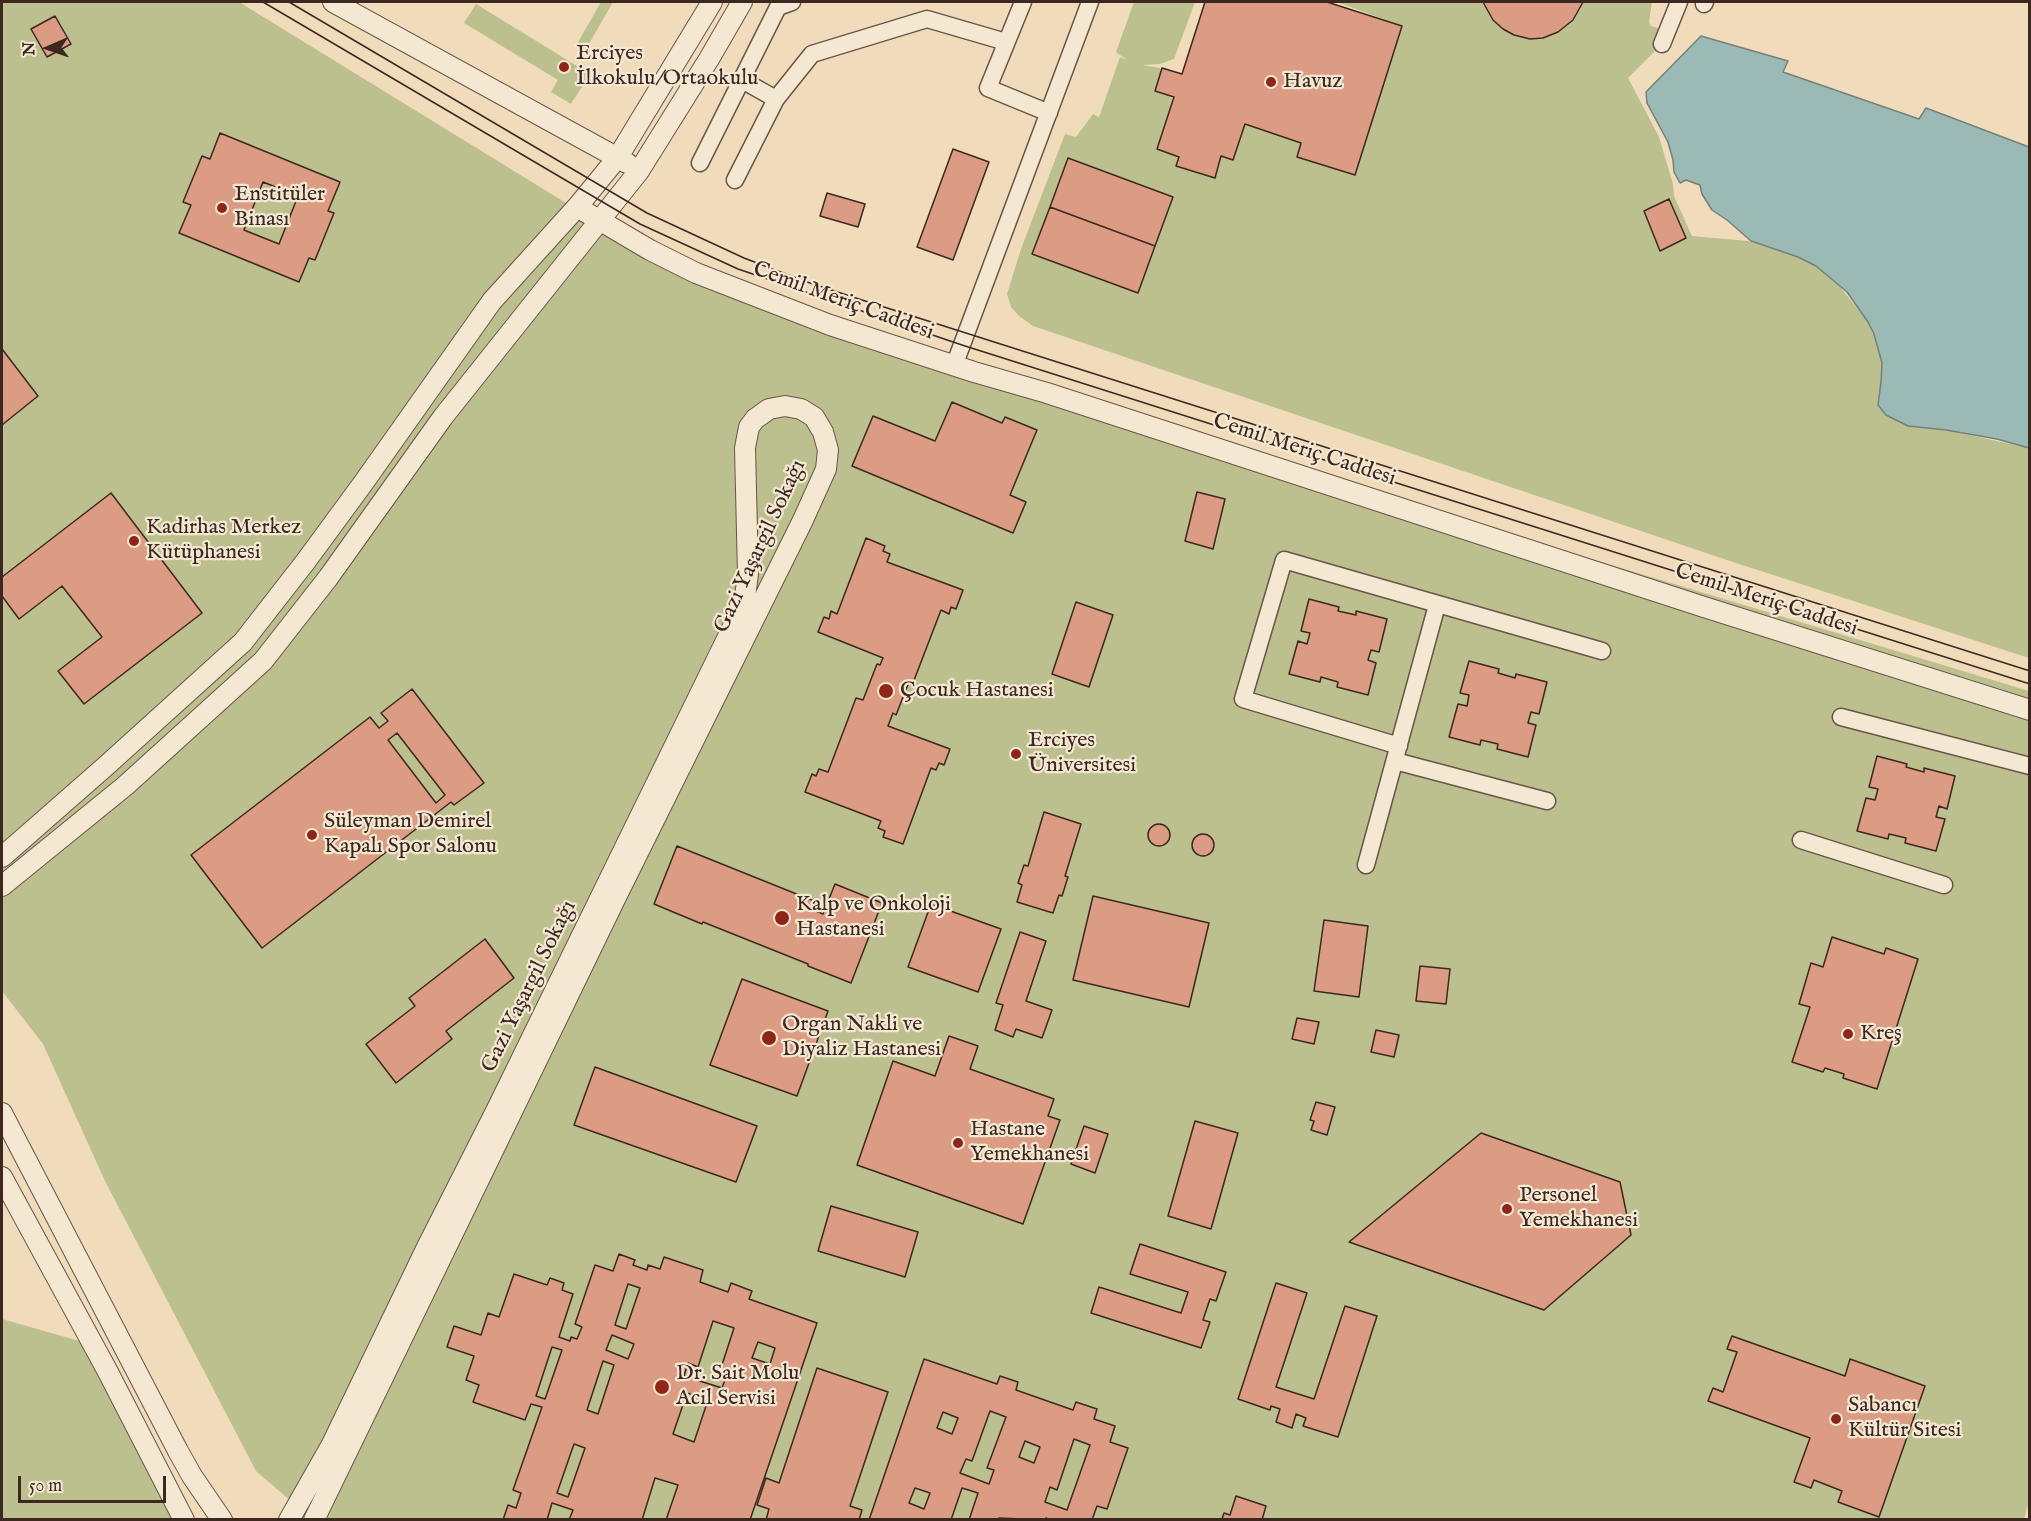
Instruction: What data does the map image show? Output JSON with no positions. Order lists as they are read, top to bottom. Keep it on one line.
{"streets":{"street":["Cemil Meriç Caddesi","Gazi Yaşargil Sokağı"]},"places":["Erciyes İlkokulu/Ortaokulu","Havuz","Enstitüler Binası","Kadirhas Merkez Kütüphanesi","Çocuk Hastanesi","Erciyes Üniversitesi","Süleyman Demirel Kapalı Spor Salonu","Kalp ve Onkoloji Hastanesi","Kreş","Organ Nakli ve Diyaliz Hastanesi","Hastane Yemekhanesi","Personel Yemekhanesi","Dr. Sait Molu Acil Servisi","Sabancı Kültür Sitesi"],"scale_bar":"50 m","north":"left"}
